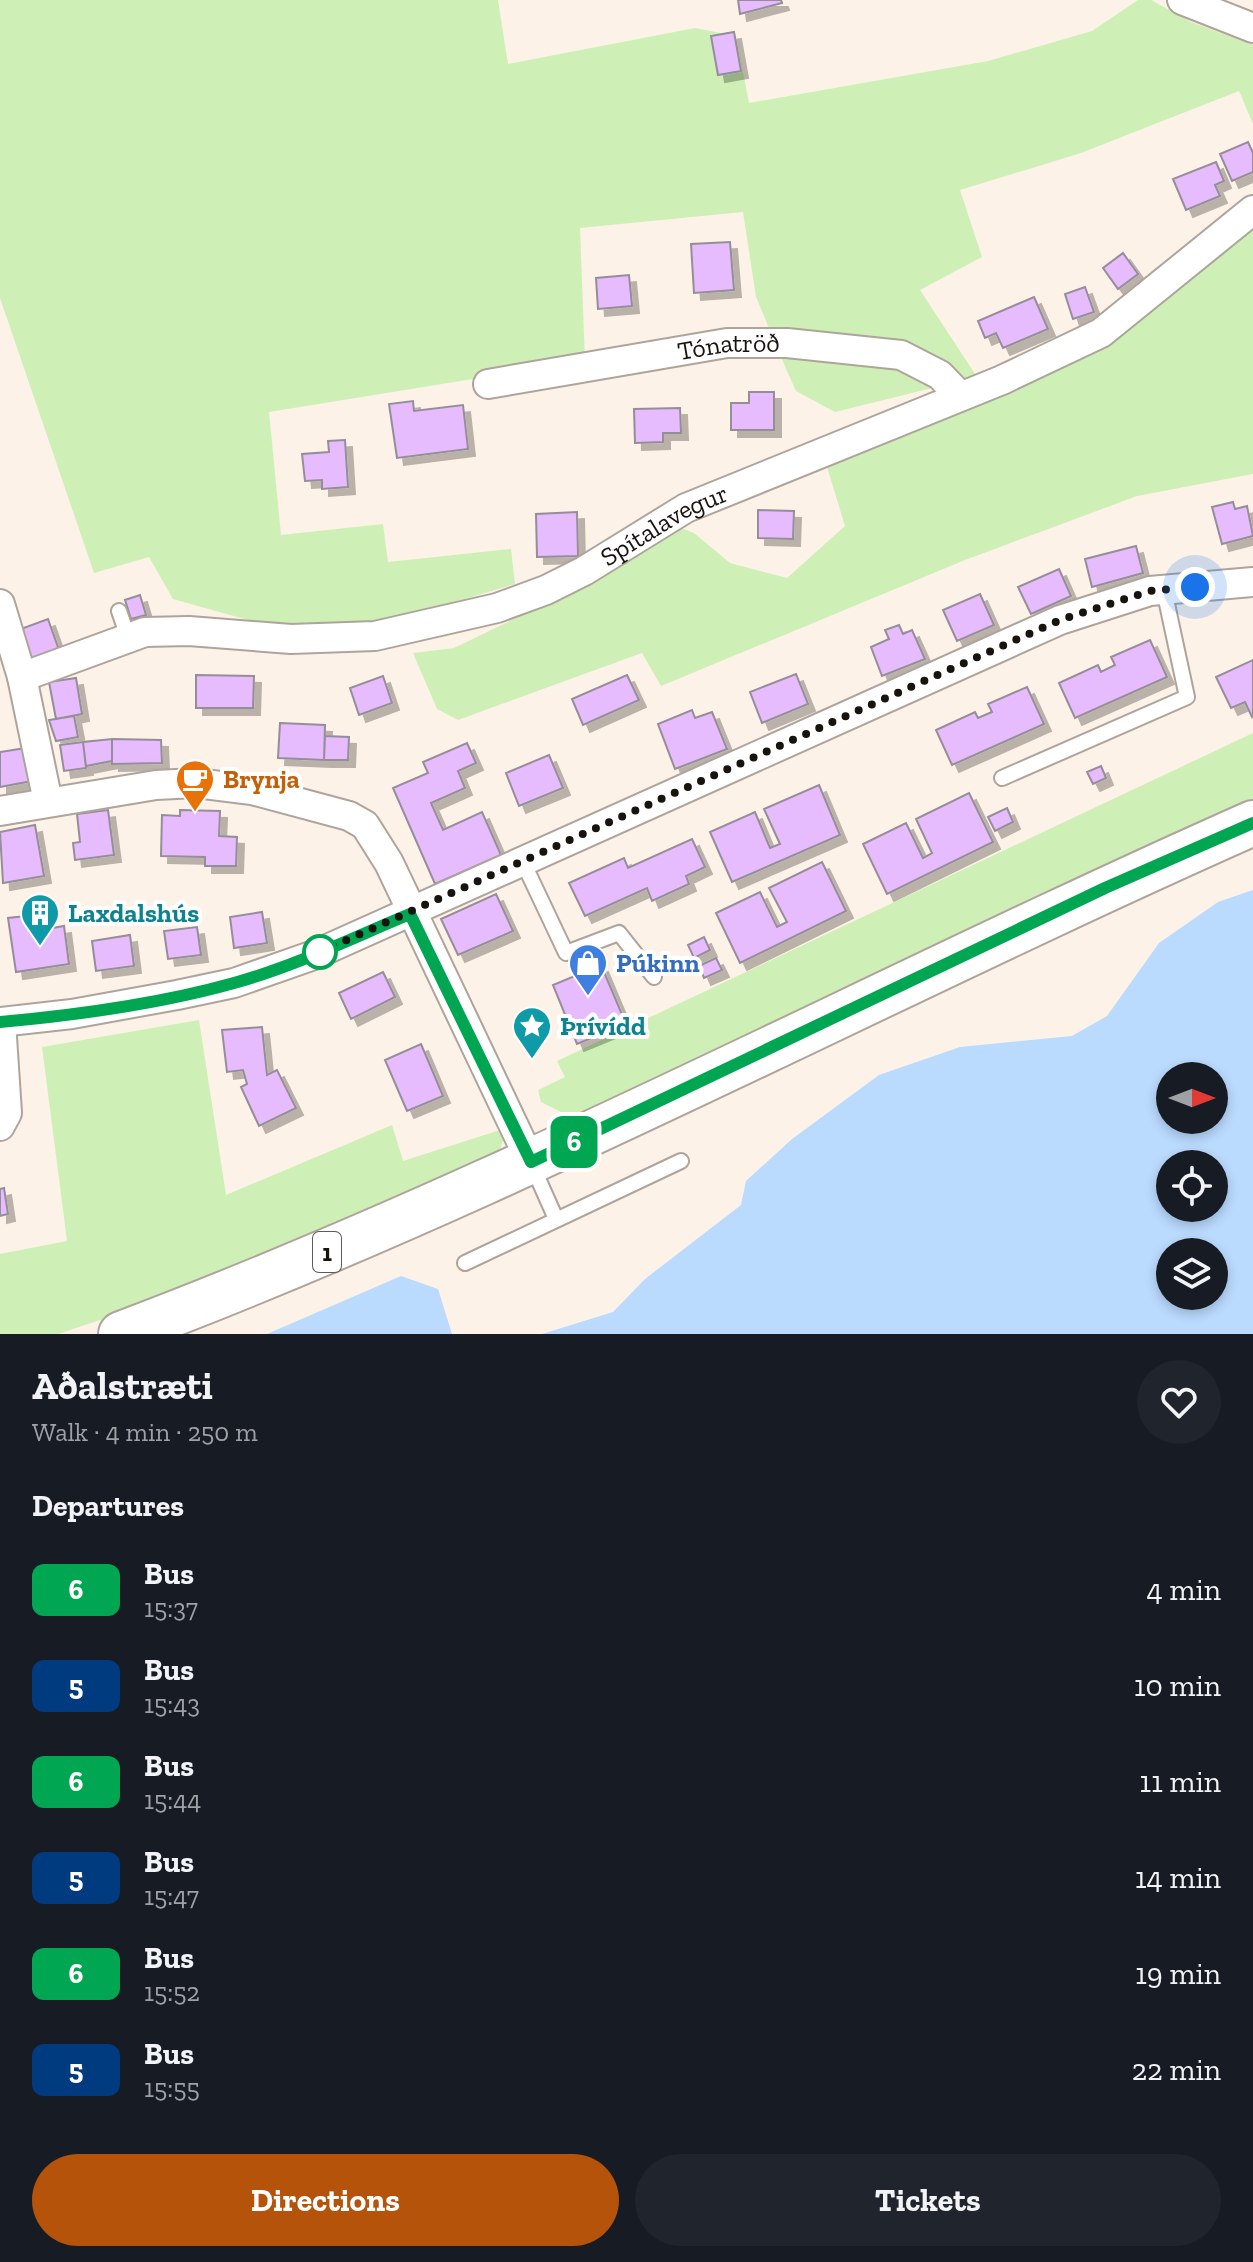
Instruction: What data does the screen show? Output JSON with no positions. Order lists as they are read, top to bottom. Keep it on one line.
{"streets":{"highway":["1"],"street":["Tónatröð","Spítalavegur"]},"crossings":[["Tónatröð","Spítalavegur"]],"places":{"cafe":["Brynja"],"building":["Laxdalshús"],"shop":["Púkinn"],"place":["Þrívídd"]},"lines":["bus line 6"],"north":"right","page":{"on_map":"6","heading":[["Aðalstræti","Walk · 4 min · 250 m"],"Departures"],"list":[{"mark":"6","name":"Bus","note":"15:37","value":"4 min"},{"mark":"5","name":"Bus","note":"15:43","value":"10 min"},{"mark":"6","name":"Bus","note":"15:44","value":"11 min"},{"mark":"5","name":"Bus","note":"15:47","value":"14 min"},{"mark":"6","name":"Bus","note":"15:52","value":"19 min"},{"mark":"5","name":"Bus","note":"15:55","value":"22 min"}],"buttons":["Directions","Tickets"]}}
